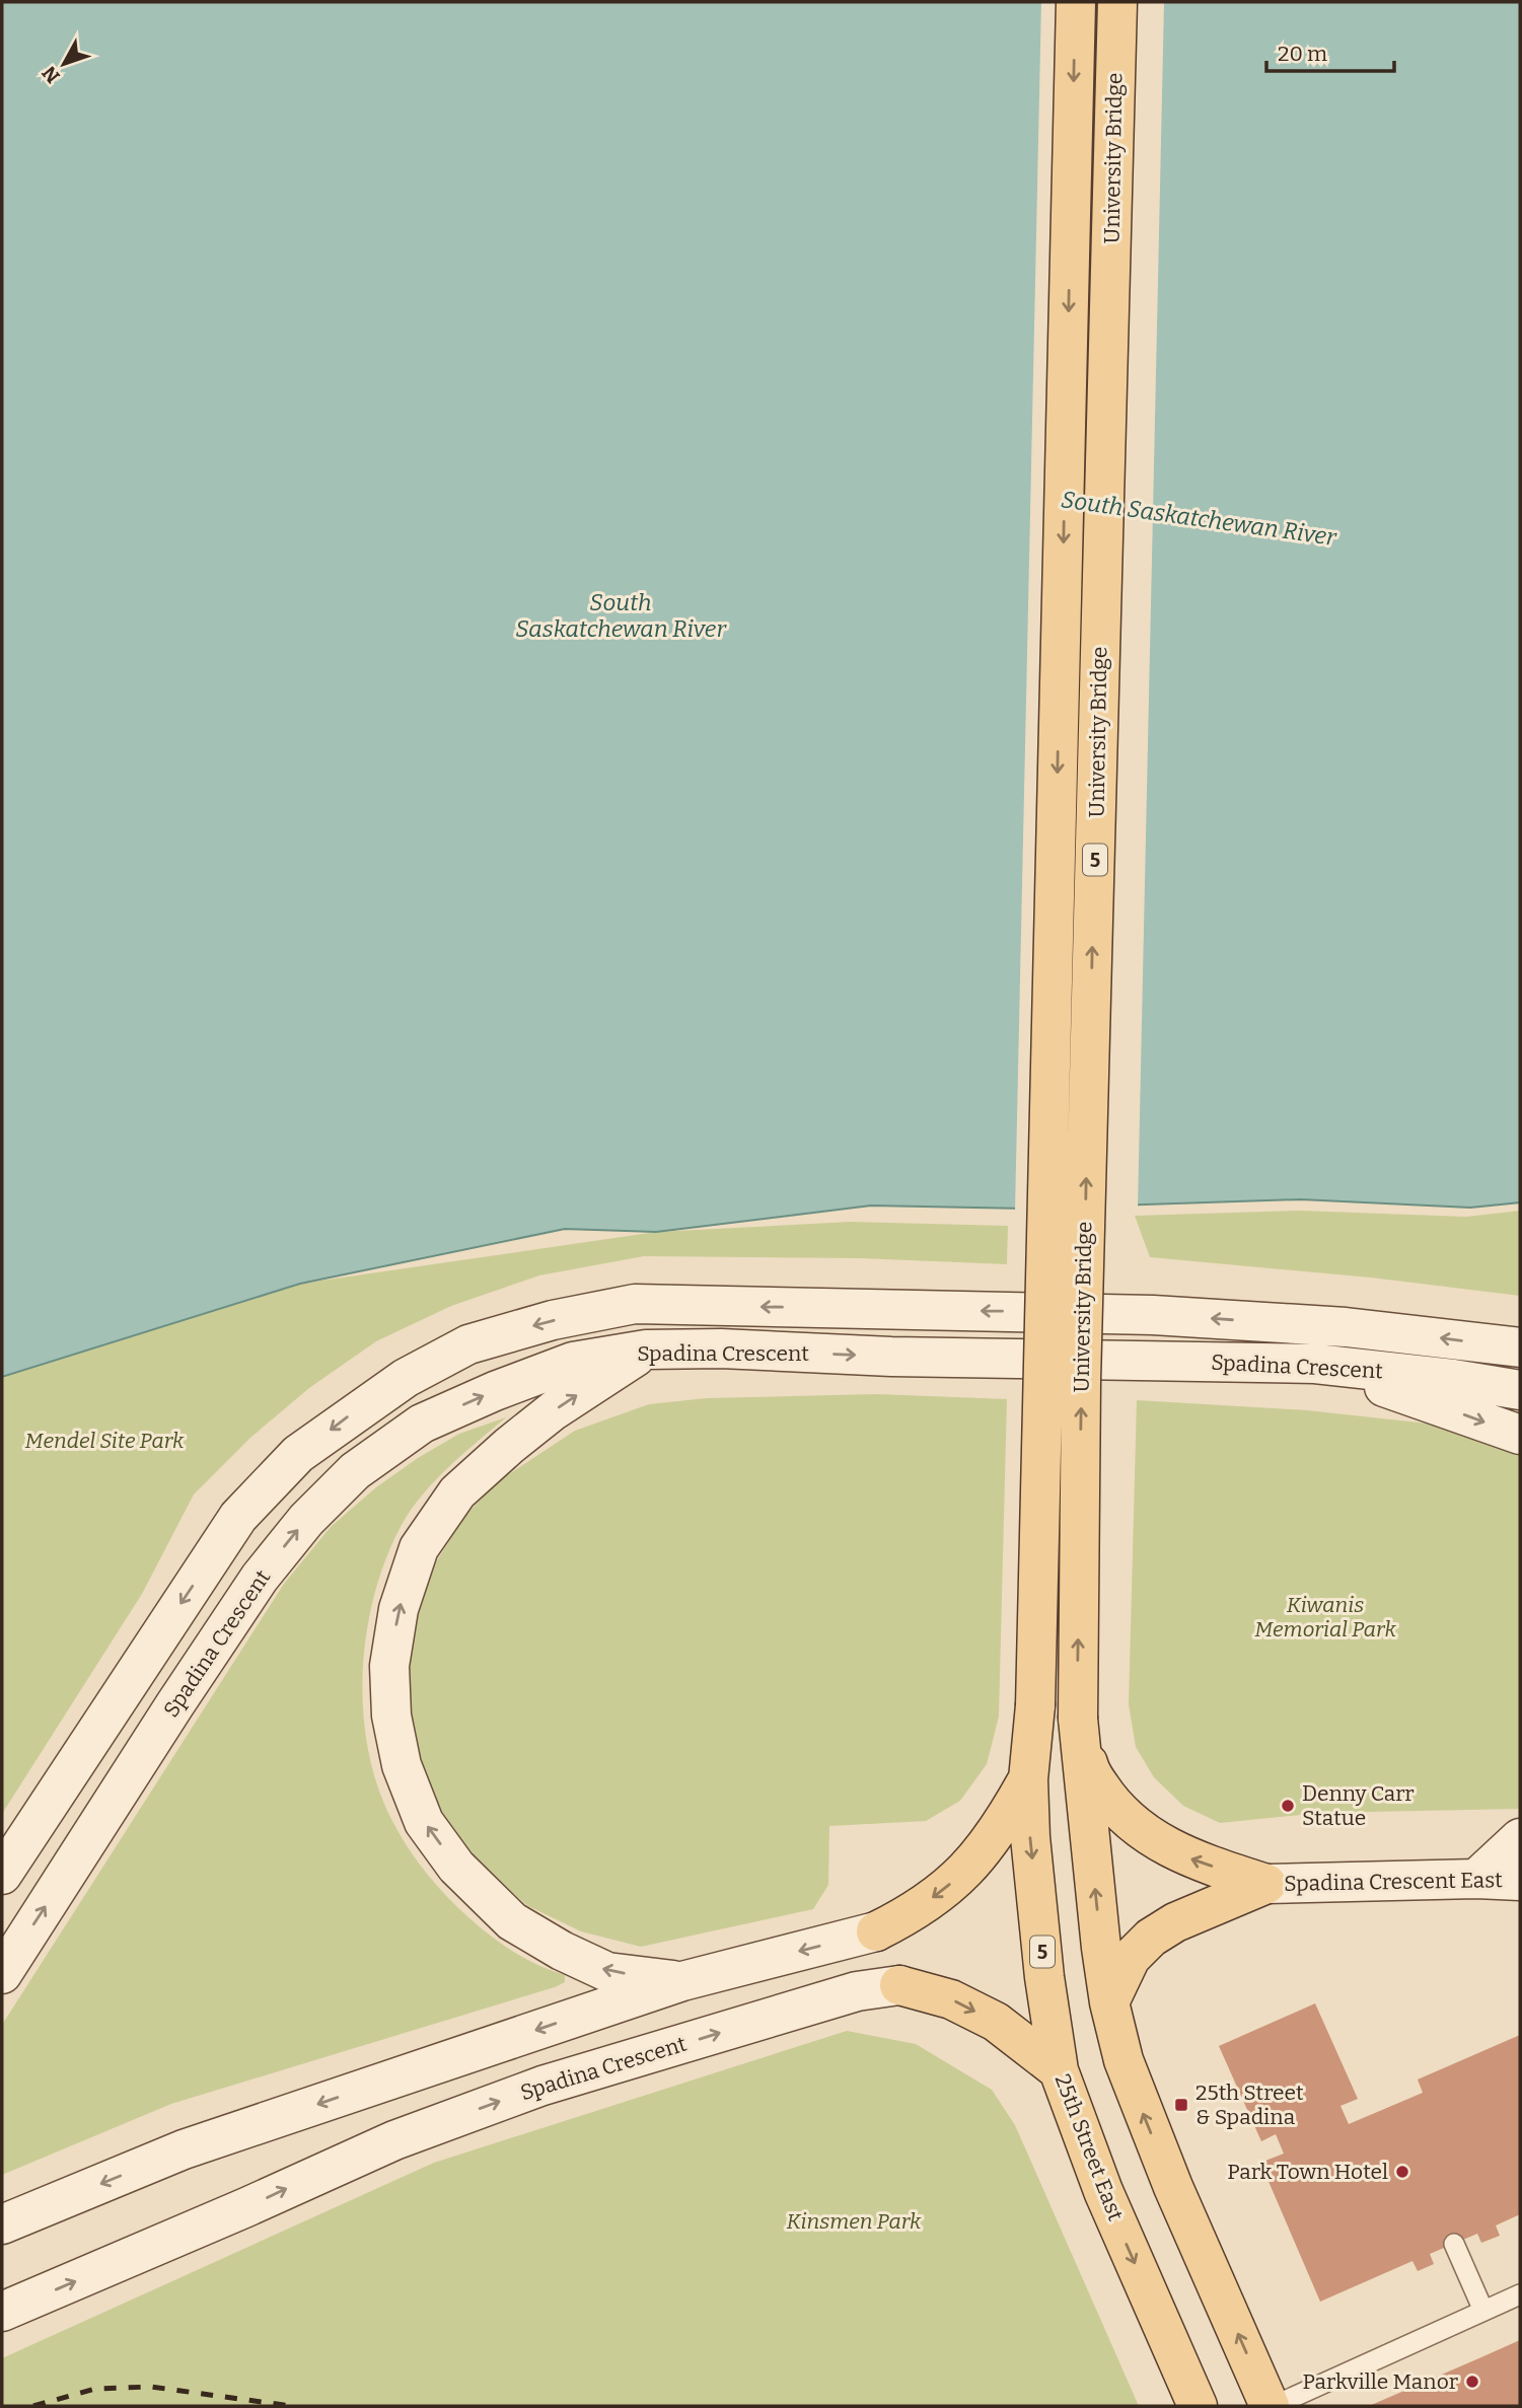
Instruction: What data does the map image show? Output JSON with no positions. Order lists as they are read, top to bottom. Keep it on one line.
{"streets":{"main road":["University Bridge","5","25th Street East"],"street":["Spadina Crescent","Spadina Crescent East"]},"crossings":[["University Bridge","5"],["University Bridge","25th Street East"]],"water":["South Saskatchewan River"],"parks":["Mendel Site Park","Kiwanis Memorial Park","Kinsmen Park"],"places":{"other":["Denny Carr Statue","Park Town Hotel","Parkville Manor"],"transit":["25th Street & Spadina"]},"scale_bar":"20 m","north":"bottom left"}
